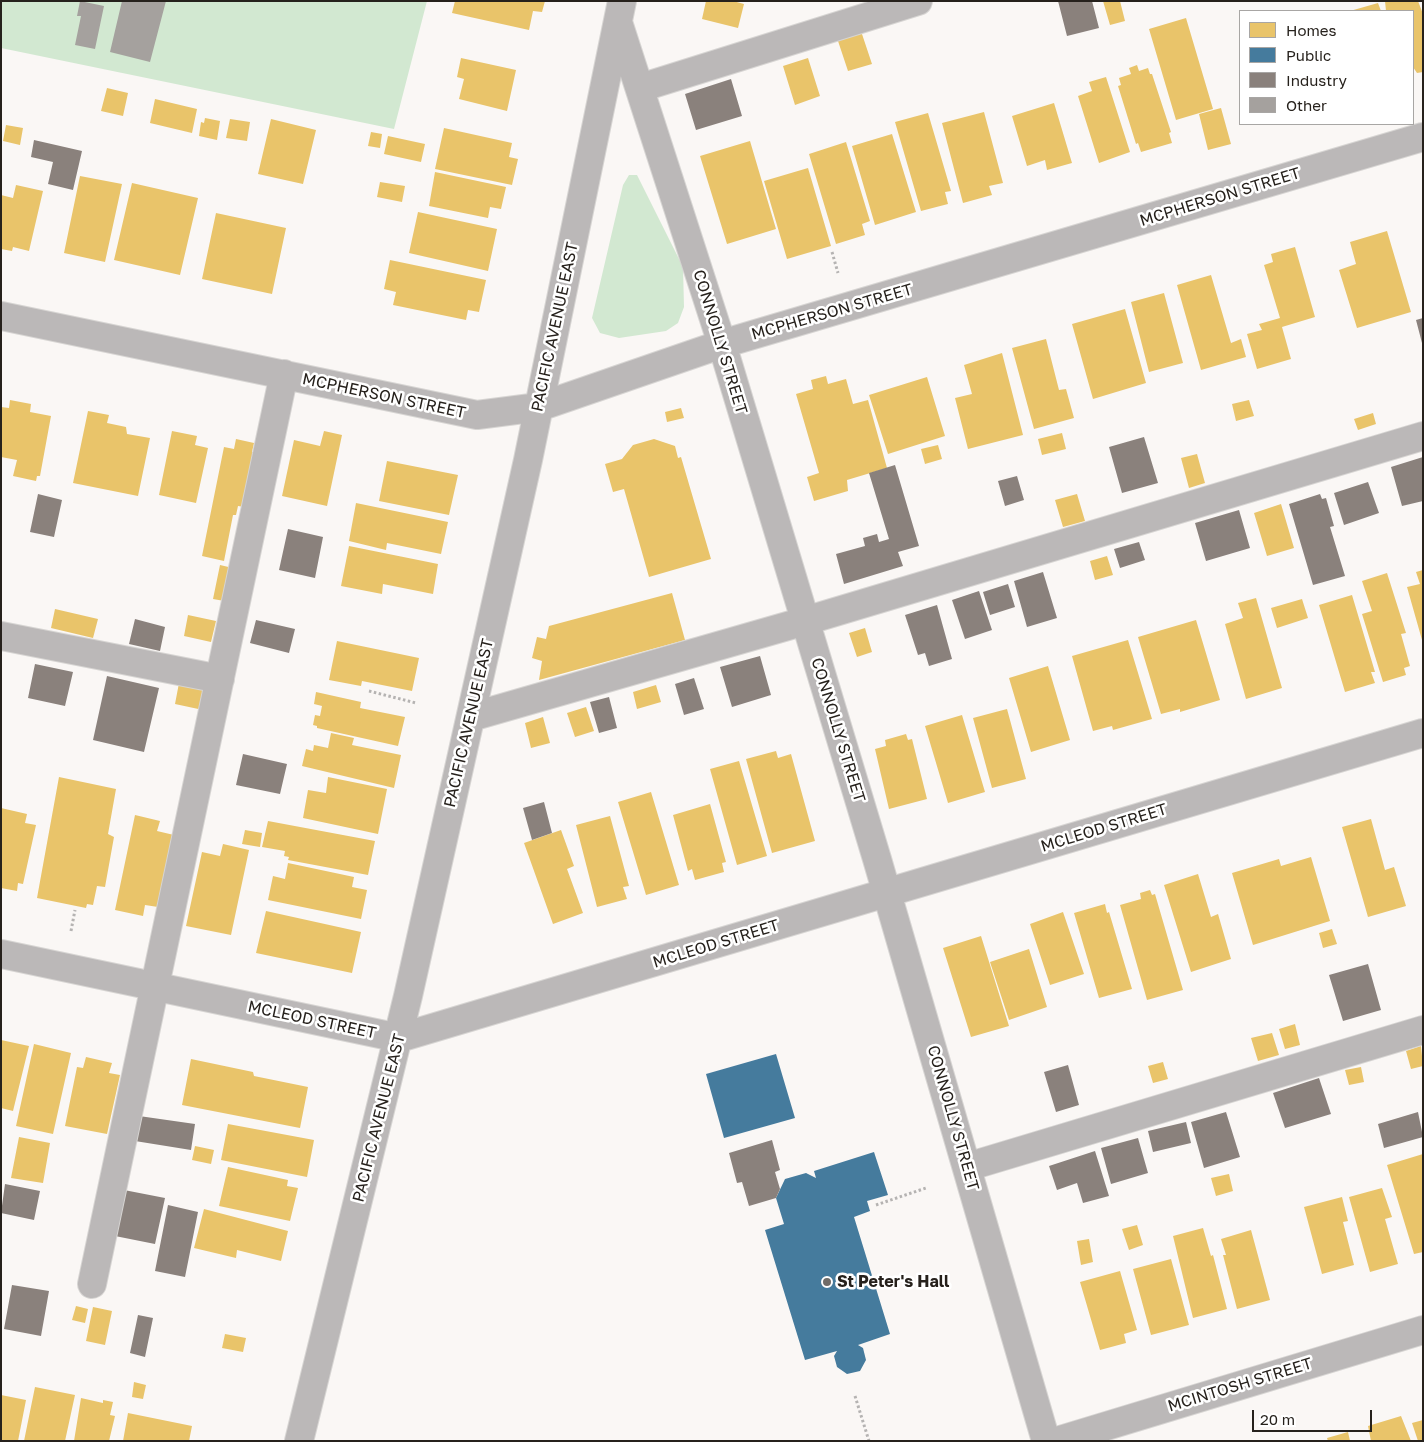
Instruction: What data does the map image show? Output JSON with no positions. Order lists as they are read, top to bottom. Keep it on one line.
{"streets":{"street":["MCPHERSON STREET","PACIFIC AVENUE EAST","CONNOLLY STREET","MCLEOD STREET","MCINTOSH STREET"]},"crossings":[["MCPHERSON STREET","PACIFIC AVENUE EAST"],["MCPHERSON STREET","CONNOLLY STREET"],["PACIFIC AVENUE EAST","CONNOLLY STREET"],["PACIFIC AVENUE EAST","MCLEOD STREET"],["CONNOLLY STREET","MCLEOD STREET"]],"places":["St Peter's Hall"],"legend":["Homes","Public","Industry","Other"],"scale_bar":"20 m"}
